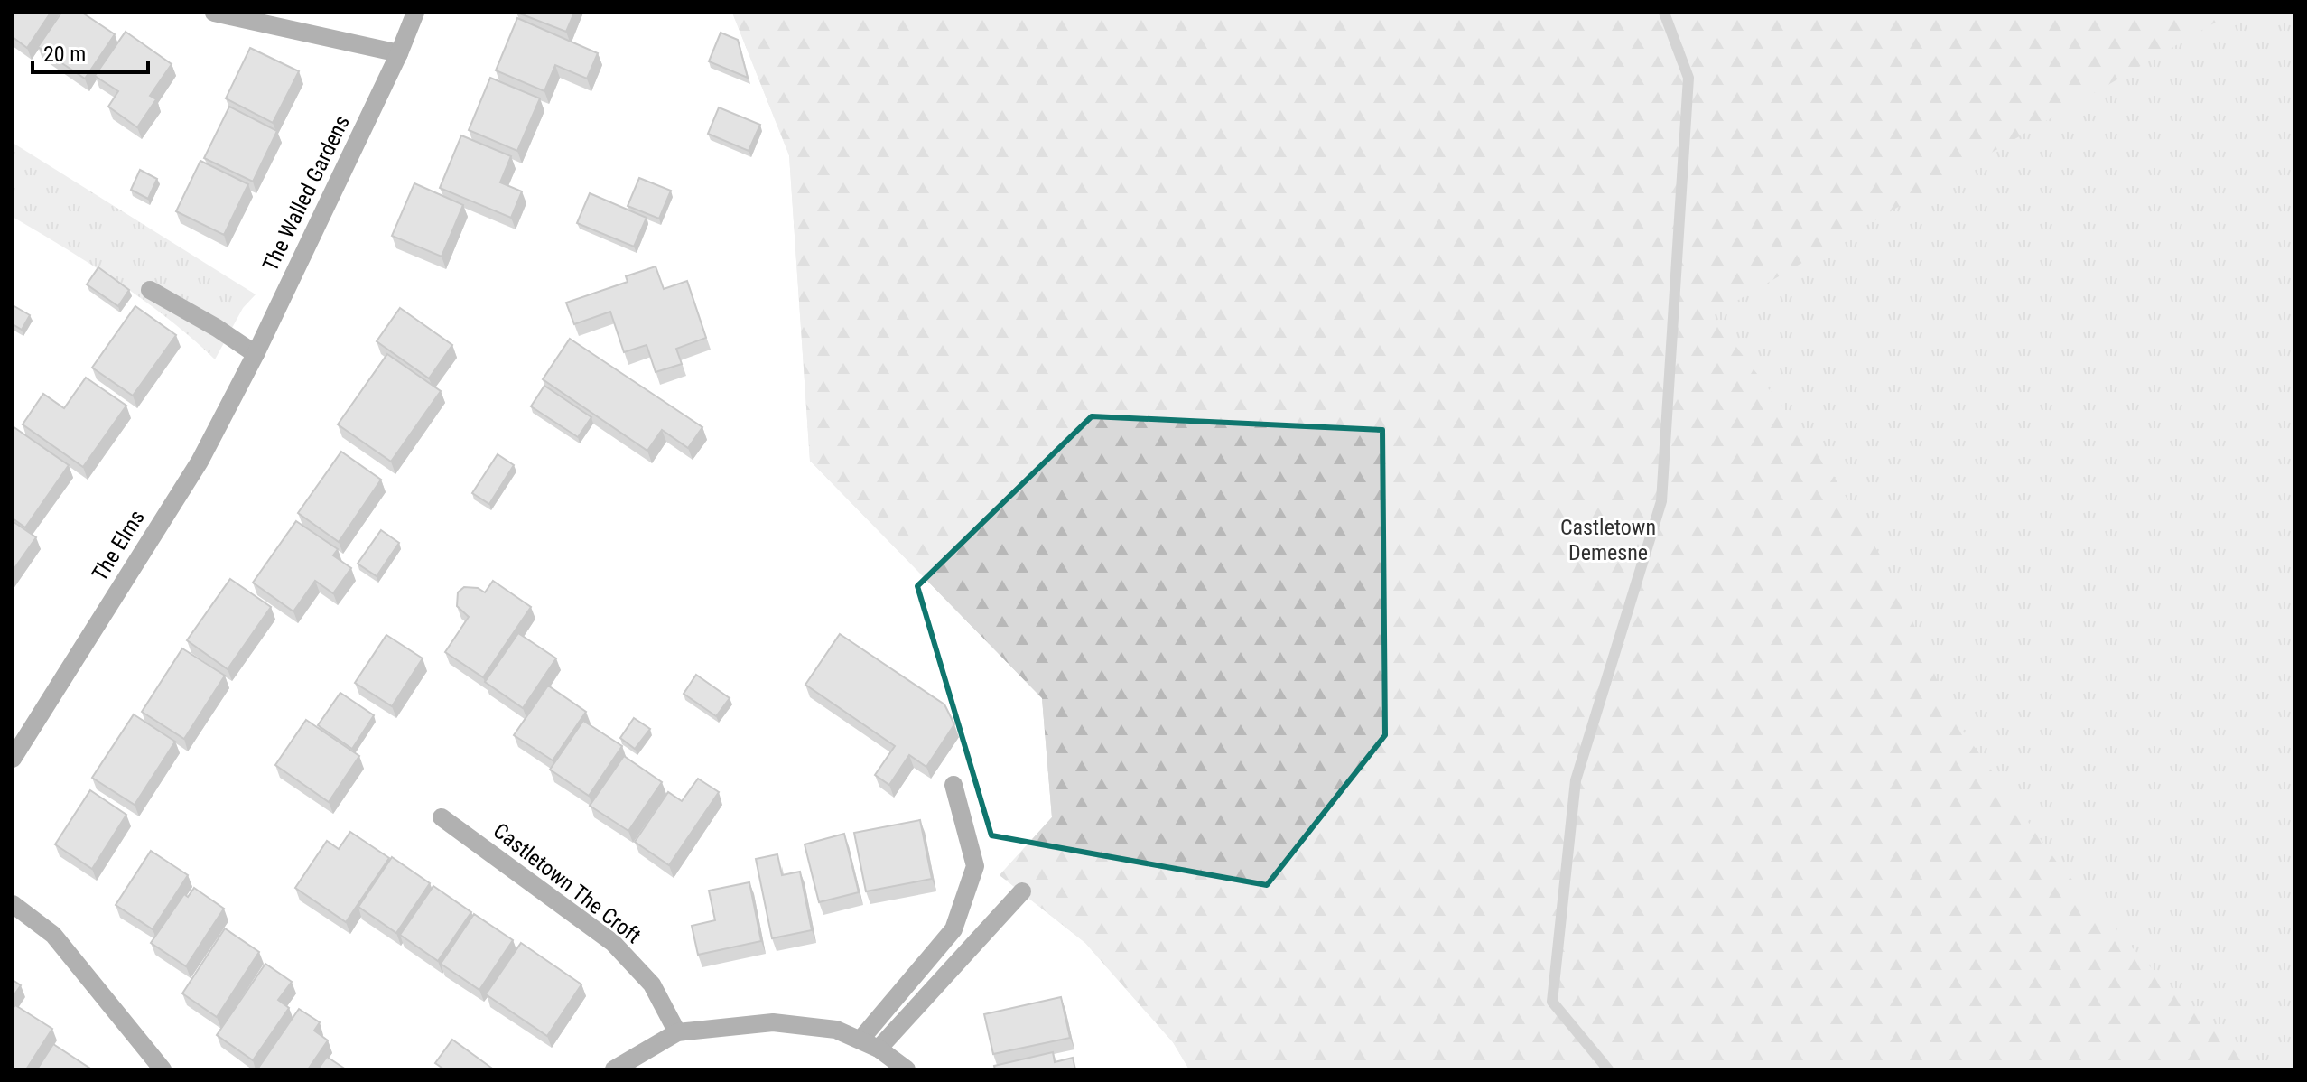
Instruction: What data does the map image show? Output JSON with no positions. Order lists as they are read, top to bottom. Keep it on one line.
{"streets":{"street":["The Walled Gardens","The Elms","Castletown The Croft"]},"crossings":[["The Walled Gardens","The Elms"]],"parks":["Castletown Demesne"],"scale_bar":"20 m"}
